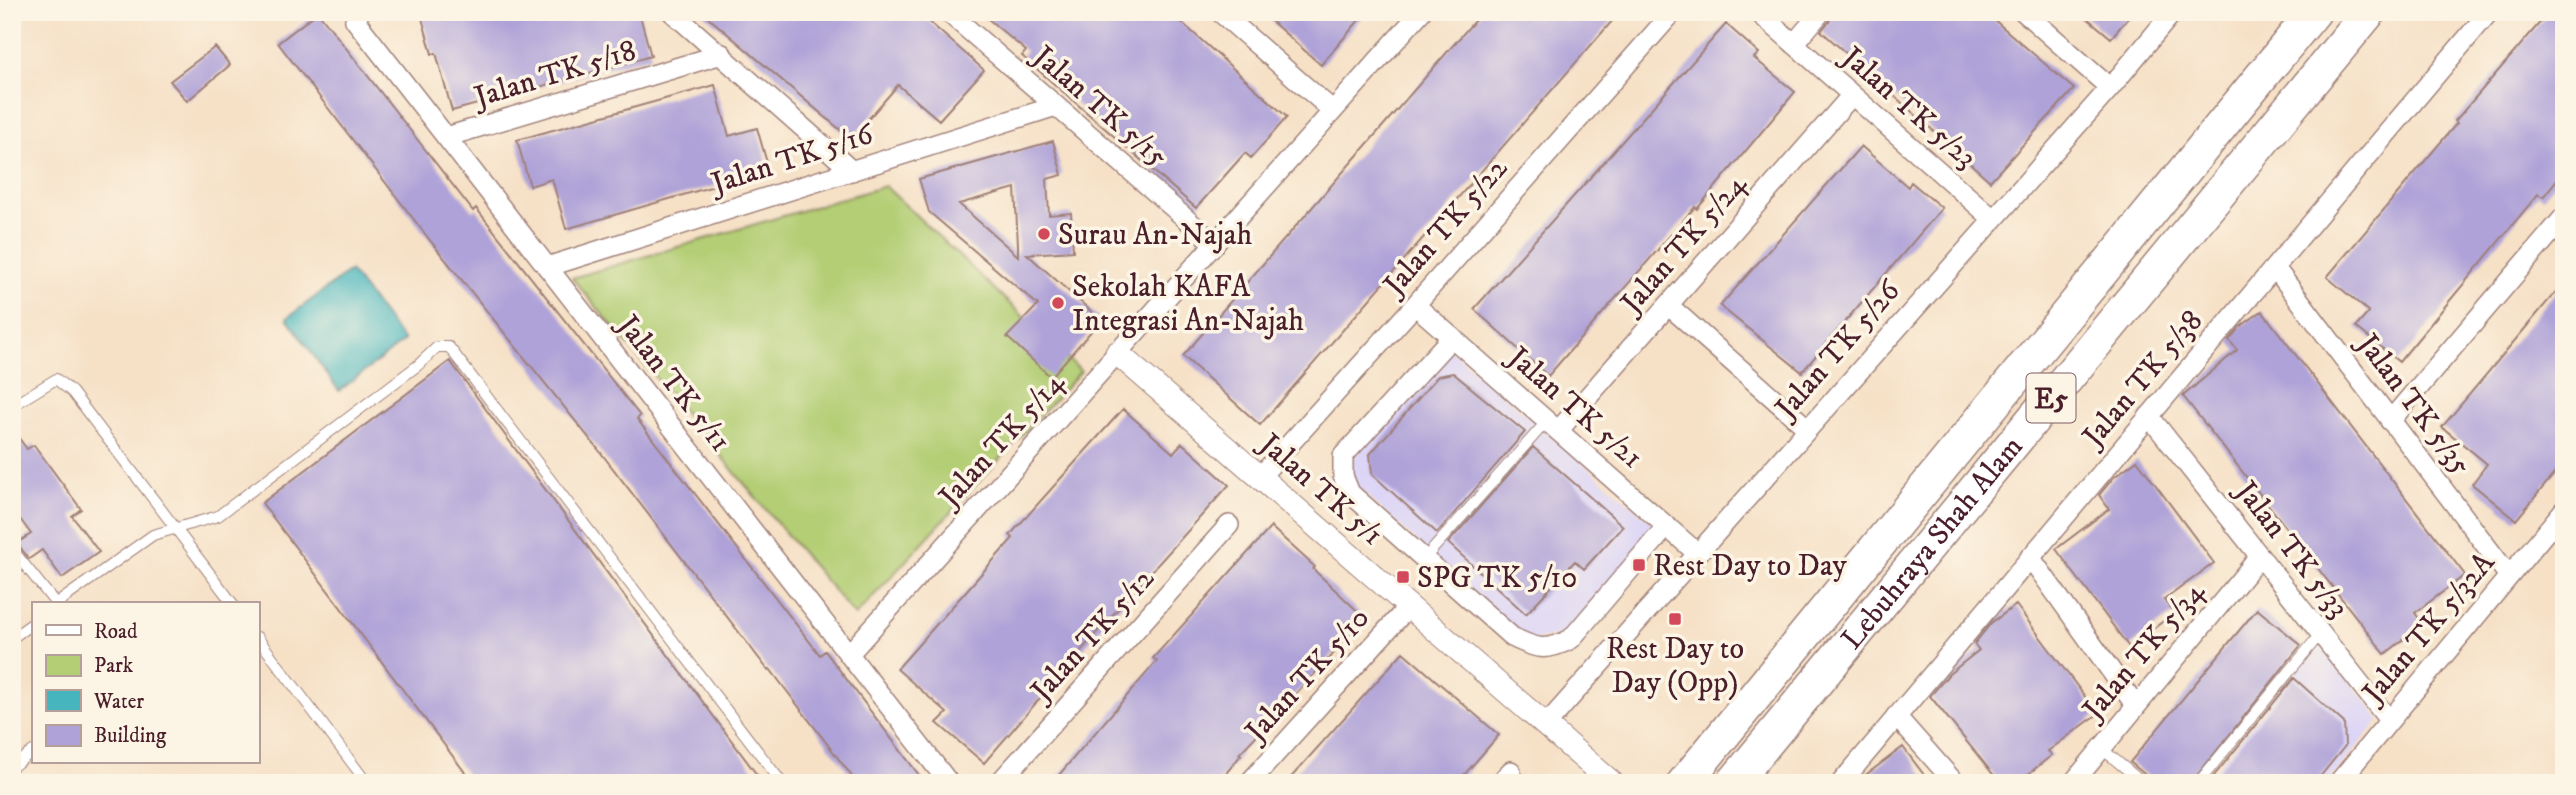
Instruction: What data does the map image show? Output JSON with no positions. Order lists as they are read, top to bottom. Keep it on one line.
{"streets":{"highway":["E5","Lebuhraya Shah Alam"],"street":["Jalan TK 5/18","Jalan TK 5/15","Jalan TK 5/23","Jalan TK 5/16","Jalan TK 5/22","Jalan TK 5/24","Jalan TK 5/26","Jalan TK 5/38","Jalan TK 5/11","Jalan TK 5/35","Jalan TK 5/21","Jalan TK 5/14","Jalan TK 5/1","Jalan TK 5/33","Jalan TK 5/32A","Jalan TK 5/12","Jalan TK 5/34","Jalan TK 5/10"]},"crossings":[["Jalan TK 5/18","Jalan TK 5/11"],["Jalan TK 5/15","Jalan TK 5/16"],["Jalan TK 5/15","Jalan TK 5/14"],["Jalan TK 5/23","Jalan TK 5/24"],["Jalan TK 5/23","Jalan TK 5/26"],["Jalan TK 5/16","Jalan TK 5/11"],["Jalan TK 5/22","Jalan TK 5/21"],["Jalan TK 5/22","Jalan TK 5/1"],["Jalan TK 5/24","Jalan TK 5/21"],["Jalan TK 5/26","Jalan TK 5/21"],["Jalan TK 5/26","Jalan TK 5/1"],["Jalan TK 5/38","Jalan TK 5/35"],["Jalan TK 5/38","Jalan TK 5/33"],["Jalan TK 5/11","Jalan TK 5/14"],["Jalan TK 5/35","Jalan TK 5/32A"],["Jalan TK 5/14","Jalan TK 5/1"],["Jalan TK 5/1","Jalan TK 5/10"],["Jalan TK 5/33","Jalan TK 5/32A"],["Jalan TK 5/33","Jalan TK 5/34"]],"places":{"other":["Surau An-Najah","Sekolah KAFA Integrasi An-Najah"],"transit":["Rest Day to Day","SPG TK 5/10","Rest Day to Day (Opp)"]},"legend":["Road","Park","Water","Building"]}
